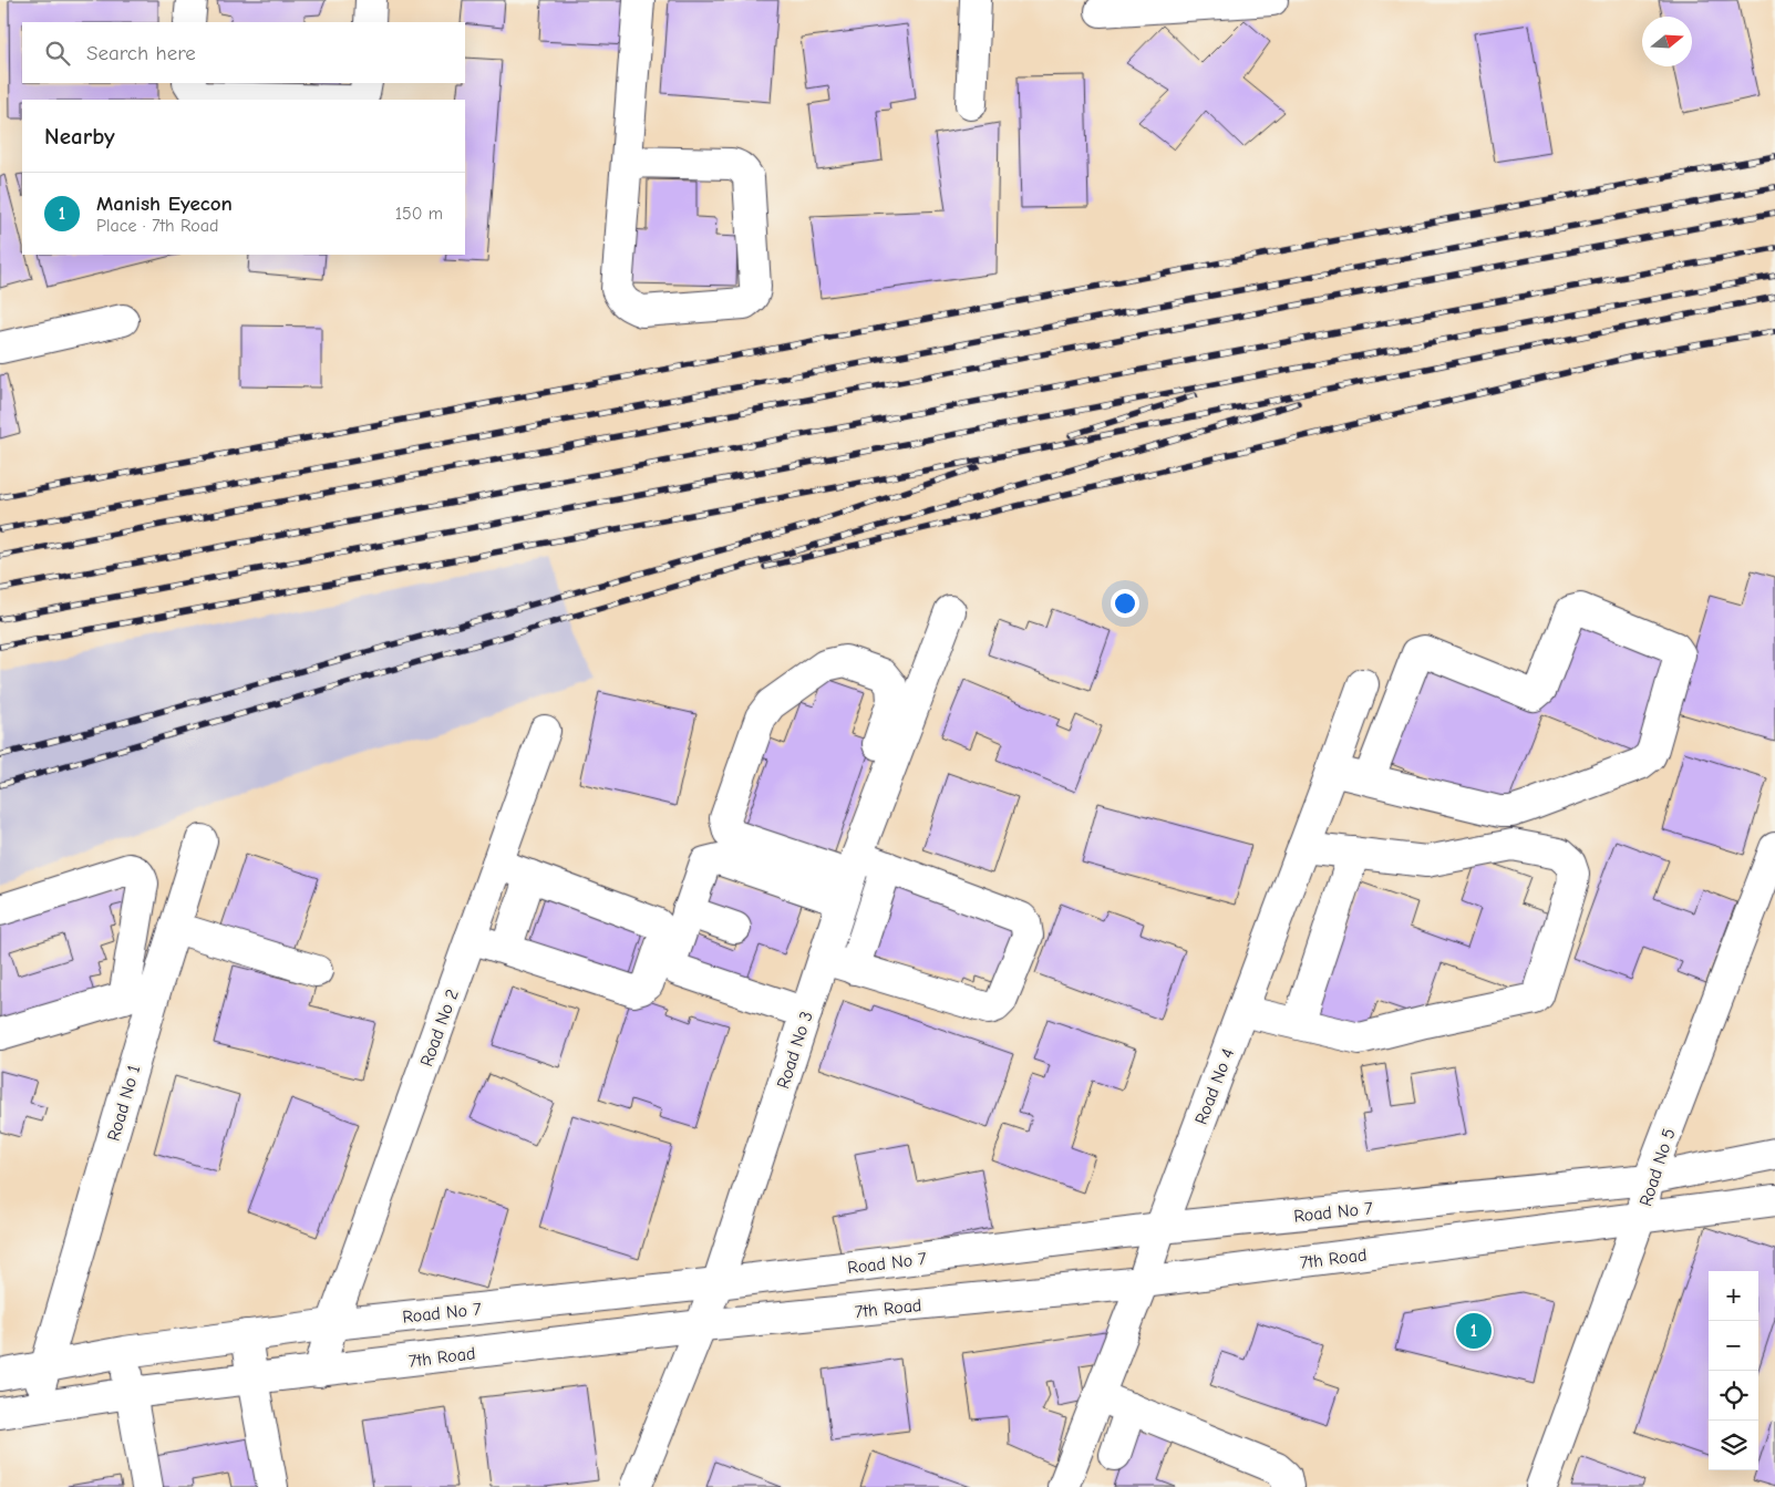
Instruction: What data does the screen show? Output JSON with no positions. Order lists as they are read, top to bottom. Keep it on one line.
{"streets":{"street":["Road No 2","Road No 3","Road No 4","Road No 1","Road No 5","Road No 7","7th Road"]},"crossings":[["Road No 2","Road No 7"],["Road No 2","7th Road"],["Road No 3","Road No 7"],["Road No 3","7th Road"],["Road No 4","Road No 7"],["Road No 4","7th Road"],["Road No 1","Road No 7"],["Road No 1","7th Road"],["Road No 5","Road No 7"],["Road No 5","7th Road"]],"north":"right","page":{"search":"Search here","heading":"Nearby","list":[{"mark":"1","name":"Manish Eyecon","note":"Place · 7th Road","value":"150 m"}],"map_buttons":["+","−"],"pins":"1"}}
